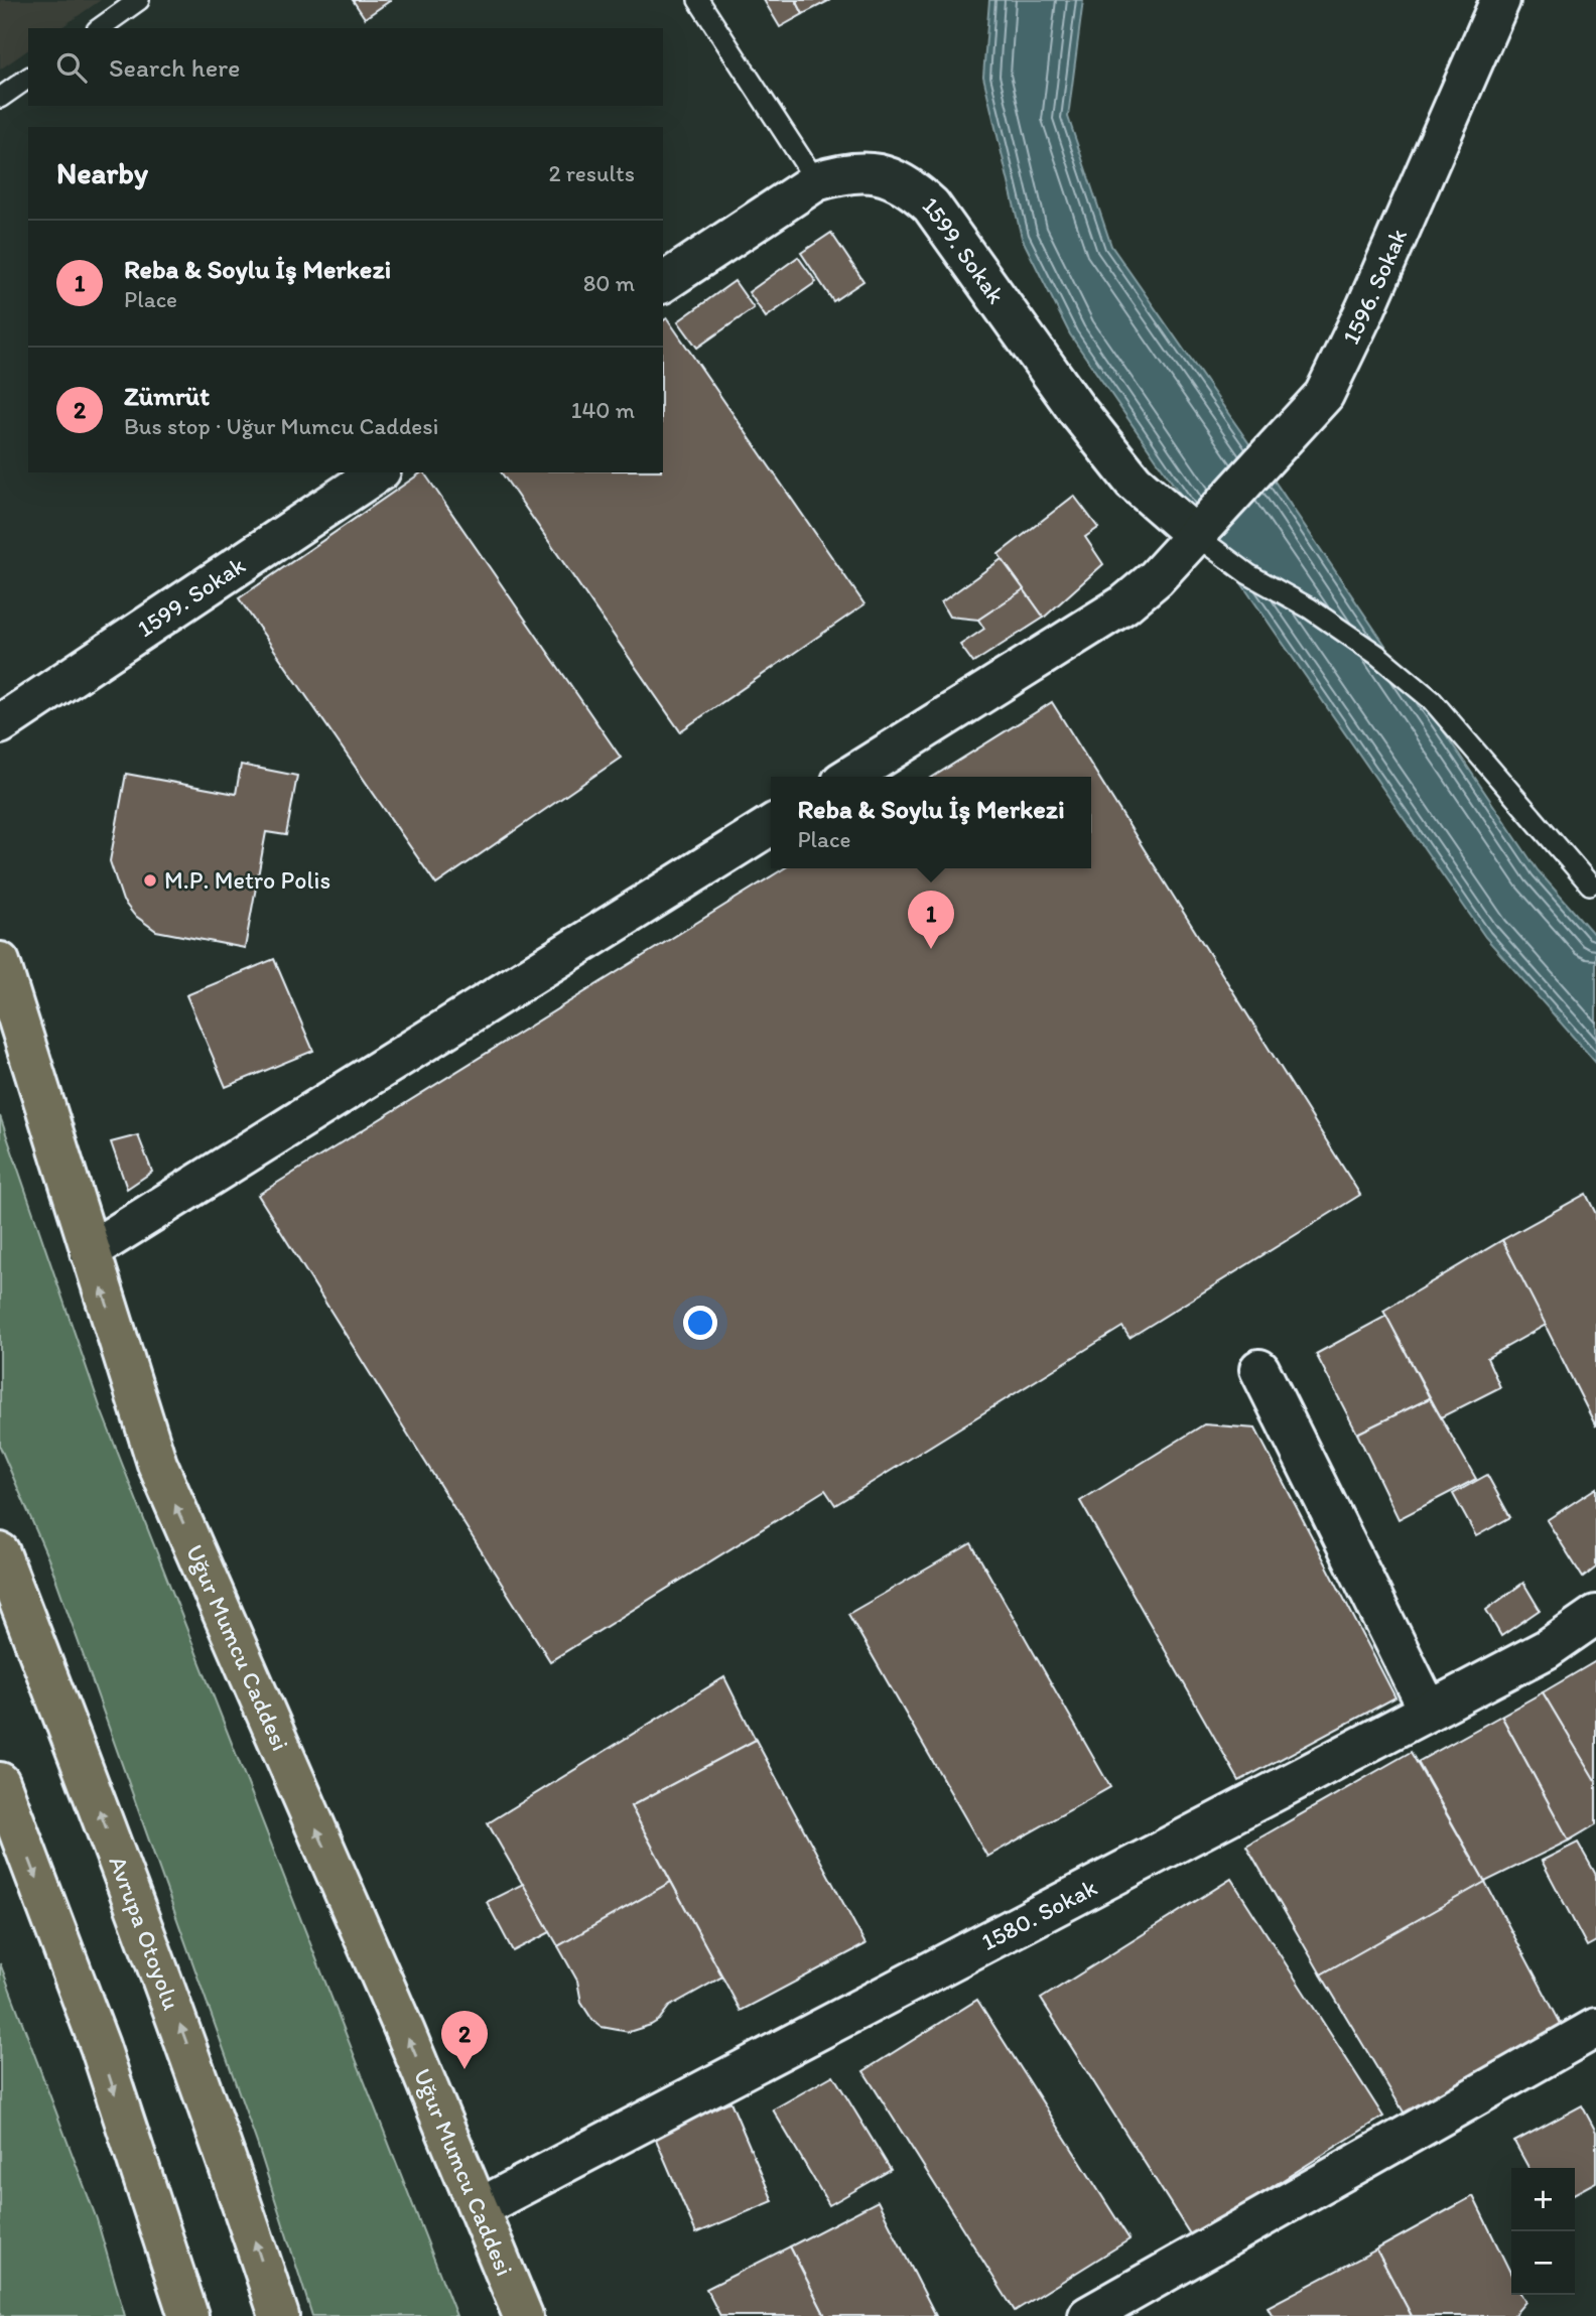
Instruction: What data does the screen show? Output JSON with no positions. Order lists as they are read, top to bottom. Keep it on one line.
{"streets":{"main road":["Uğur Mumcu Caddesi","Avrupa Otoyolu"],"street":["1599. Sokak","1596. Sokak","1580. Sokak"]},"crossings":[["1599. Sokak","1596. Sokak"],["Uğur Mumcu Caddesi","1580. Sokak"]],"places":["M.P. Metro Polis"],"page":{"search":"Search here","heading":["Nearby","2 results"],"list":[{"mark":"1","name":"Reba & Soylu İş Merkezi","note":"Place","value":"80 m"},{"mark":"2","name":"Zümrüt","note":"Bus stop · Uğur Mumcu Caddesi","value":"140 m"}],"popup":["Reba & Soylu İş Merkezi","Place"],"pins":["1","2"],"map_buttons":["+","−"]}}
